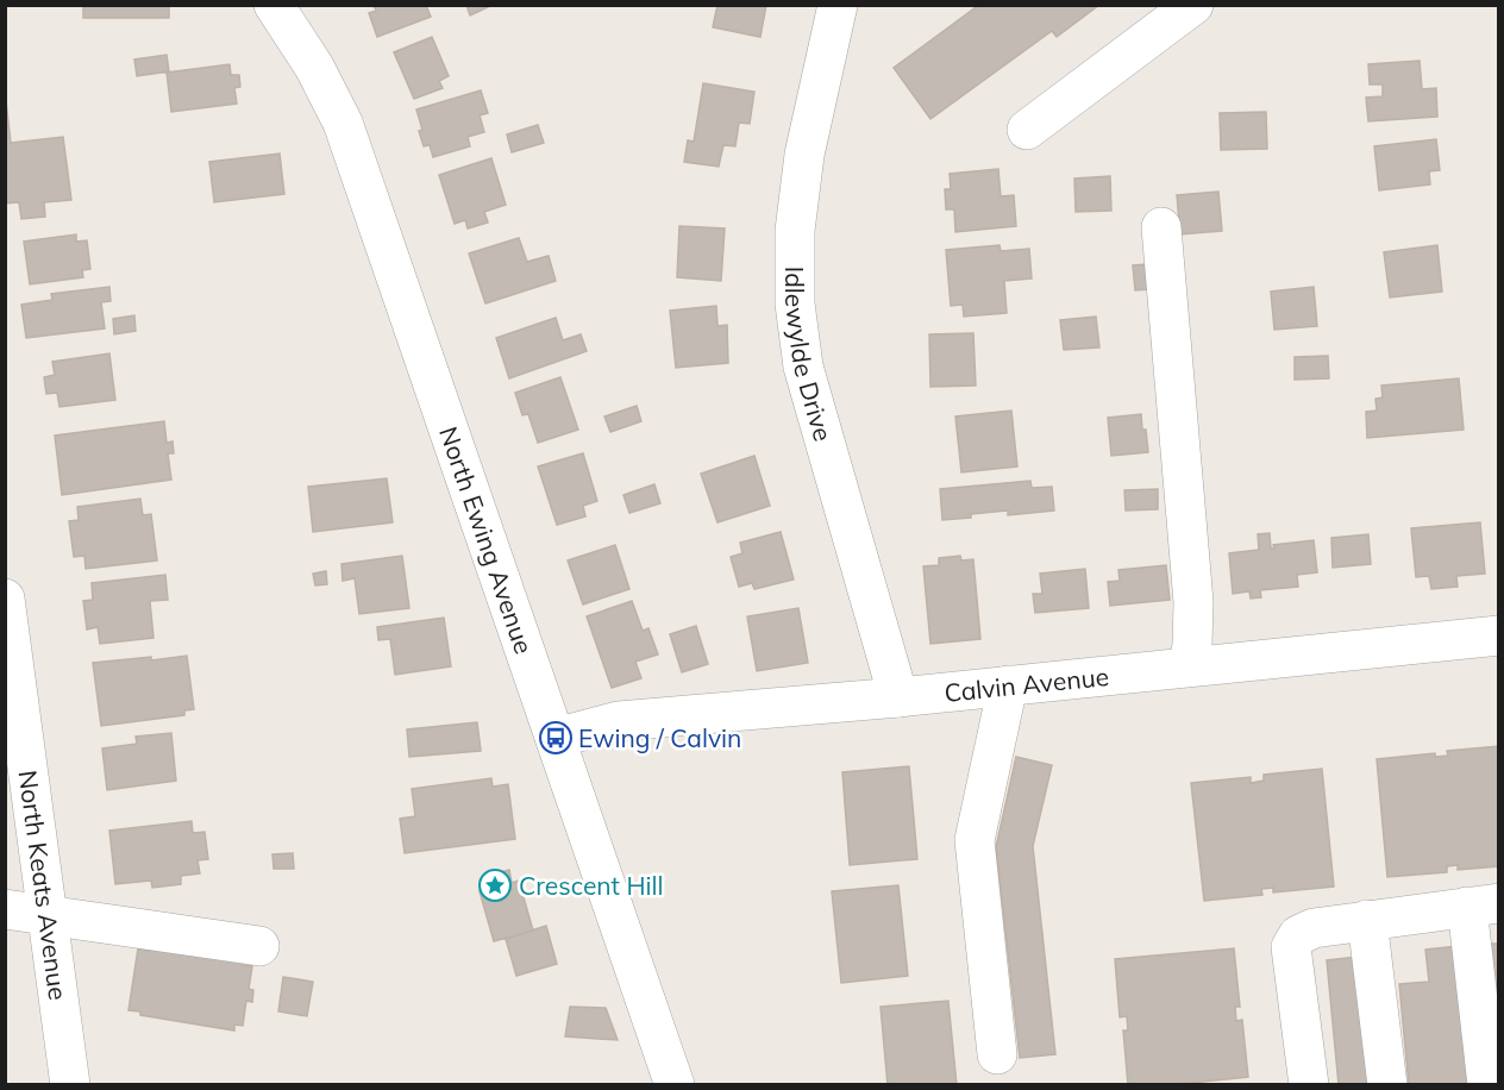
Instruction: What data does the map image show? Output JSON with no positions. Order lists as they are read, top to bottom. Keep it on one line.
{"streets":{"street":["Idlewylde Drive","North Ewing Avenue","Calvin Avenue","North Keats Avenue"]},"crossings":[["Idlewylde Drive","Calvin Avenue"],["North Ewing Avenue","Calvin Avenue"]],"places":{"bus stop":["Ewing / Calvin"],"place":["Crescent Hill"]}}
